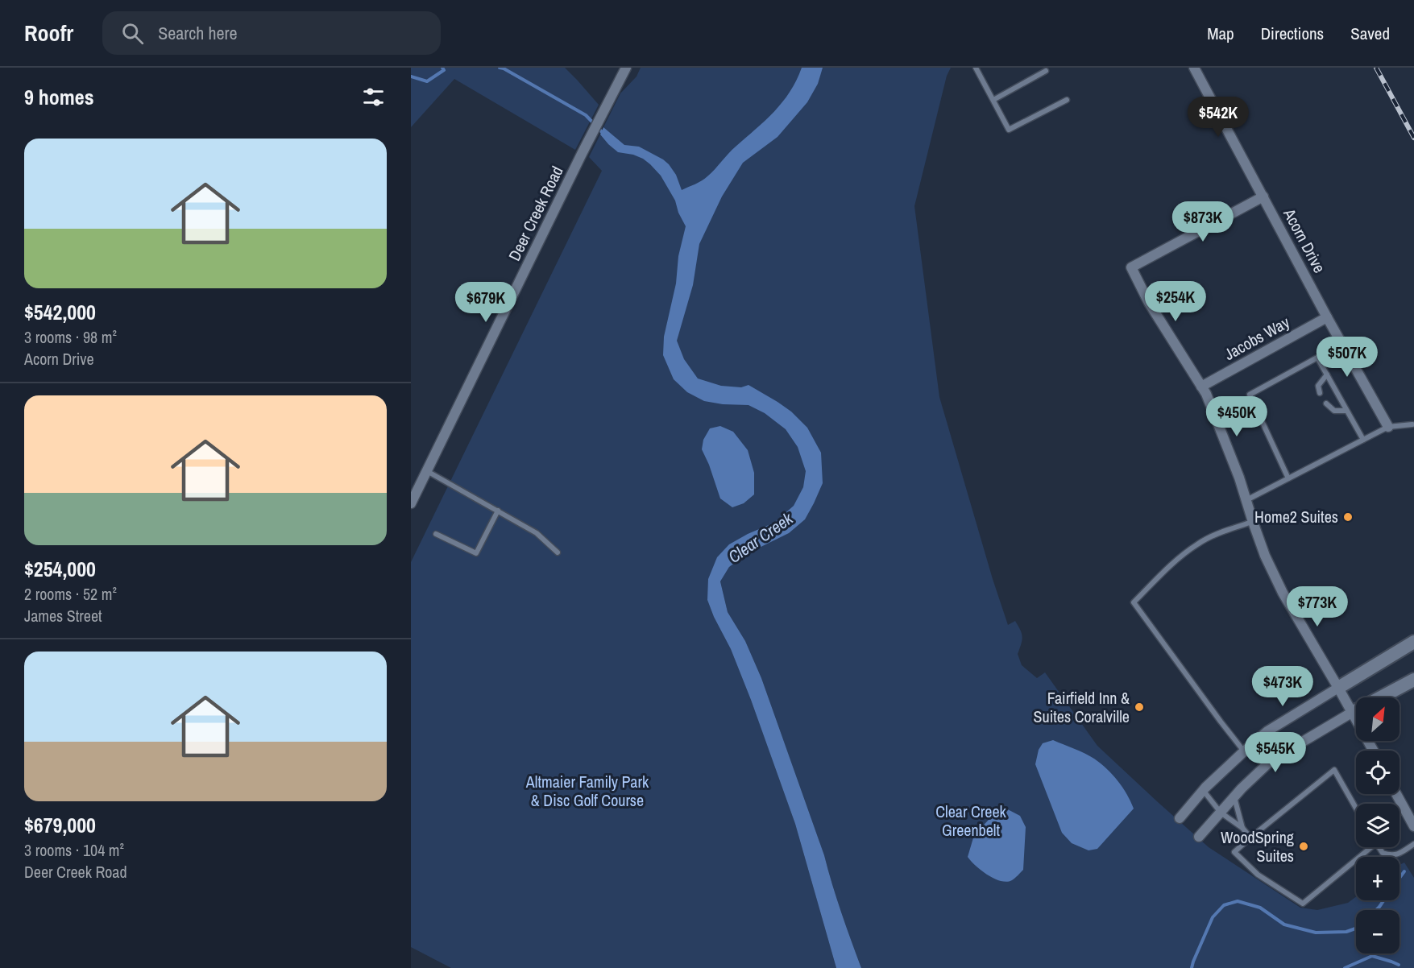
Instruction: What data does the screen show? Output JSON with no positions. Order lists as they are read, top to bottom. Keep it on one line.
{"streets":{"street":["Deer Creek Road","Acorn Drive","Jacobs Way"]},"crossings":[["Acorn Drive","Jacobs Way"]],"water":["Clear Creek"],"parks":["Altmaier Family Park & Disc Golf Course","Clear Creek Greenbelt"],"places":["Home2 Suites","Fairfield Inn & Suites Coralville","WoodSpring Suites"],"north":"top right","page":{"header":"Roofr","search":"Search here","nav":["Map","Directions","Saved"],"heading":"9 homes","price":["$542K","$873K","$254K","$679K","$507K","$450K","$773K","$473K","$545K"],"list":[{"name":"$542,000","note":"3 rooms · 98 m² · Acorn Drive"},{"name":"$254,000","note":"2 rooms · 52 m² · James Street"},{"name":"$679,000","note":"3 rooms · 104 m² · Deer Creek Road"}],"map_buttons":["+","−"]}}
